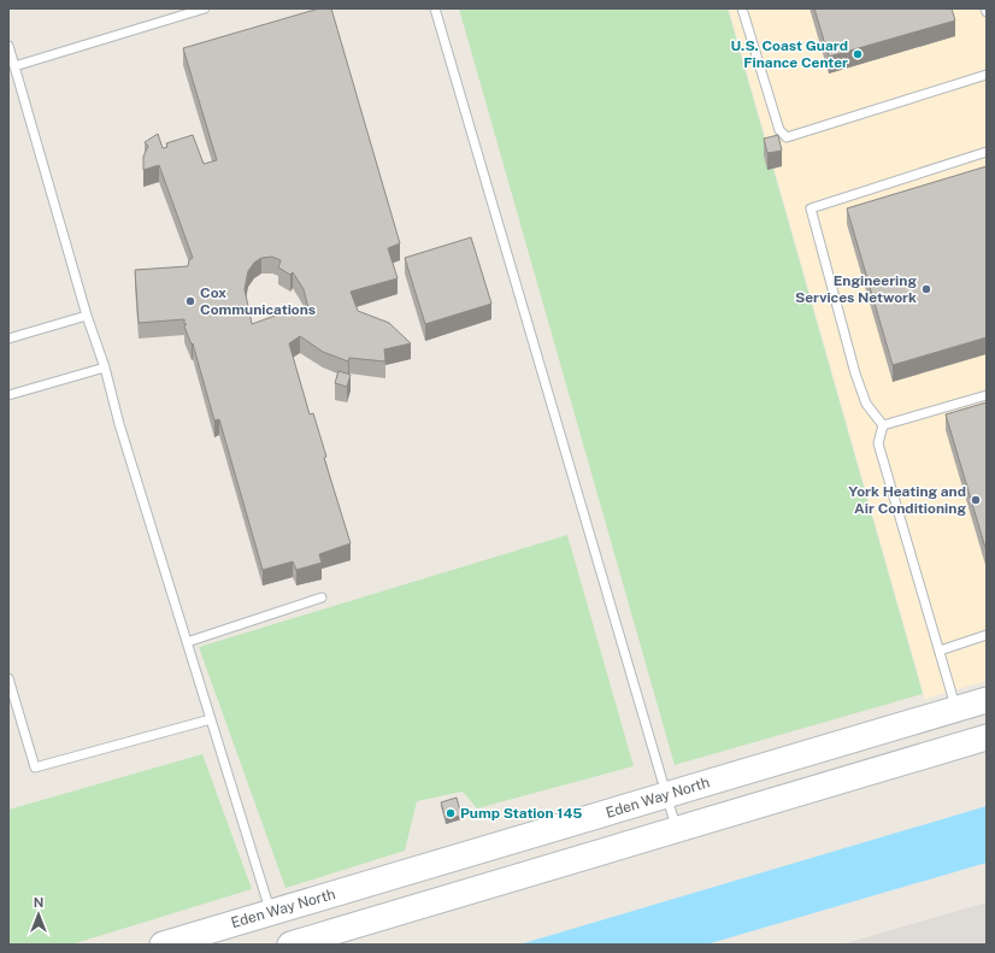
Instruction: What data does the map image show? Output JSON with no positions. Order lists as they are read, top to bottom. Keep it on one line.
{"streets":{"street":["Eden Way North"]},"places":["U.S. Coast Guard Finance Center","Engineering Services Network","Cox Communications","York Heating and Air Conditioning","Pump Station 145"],"north":"top"}
